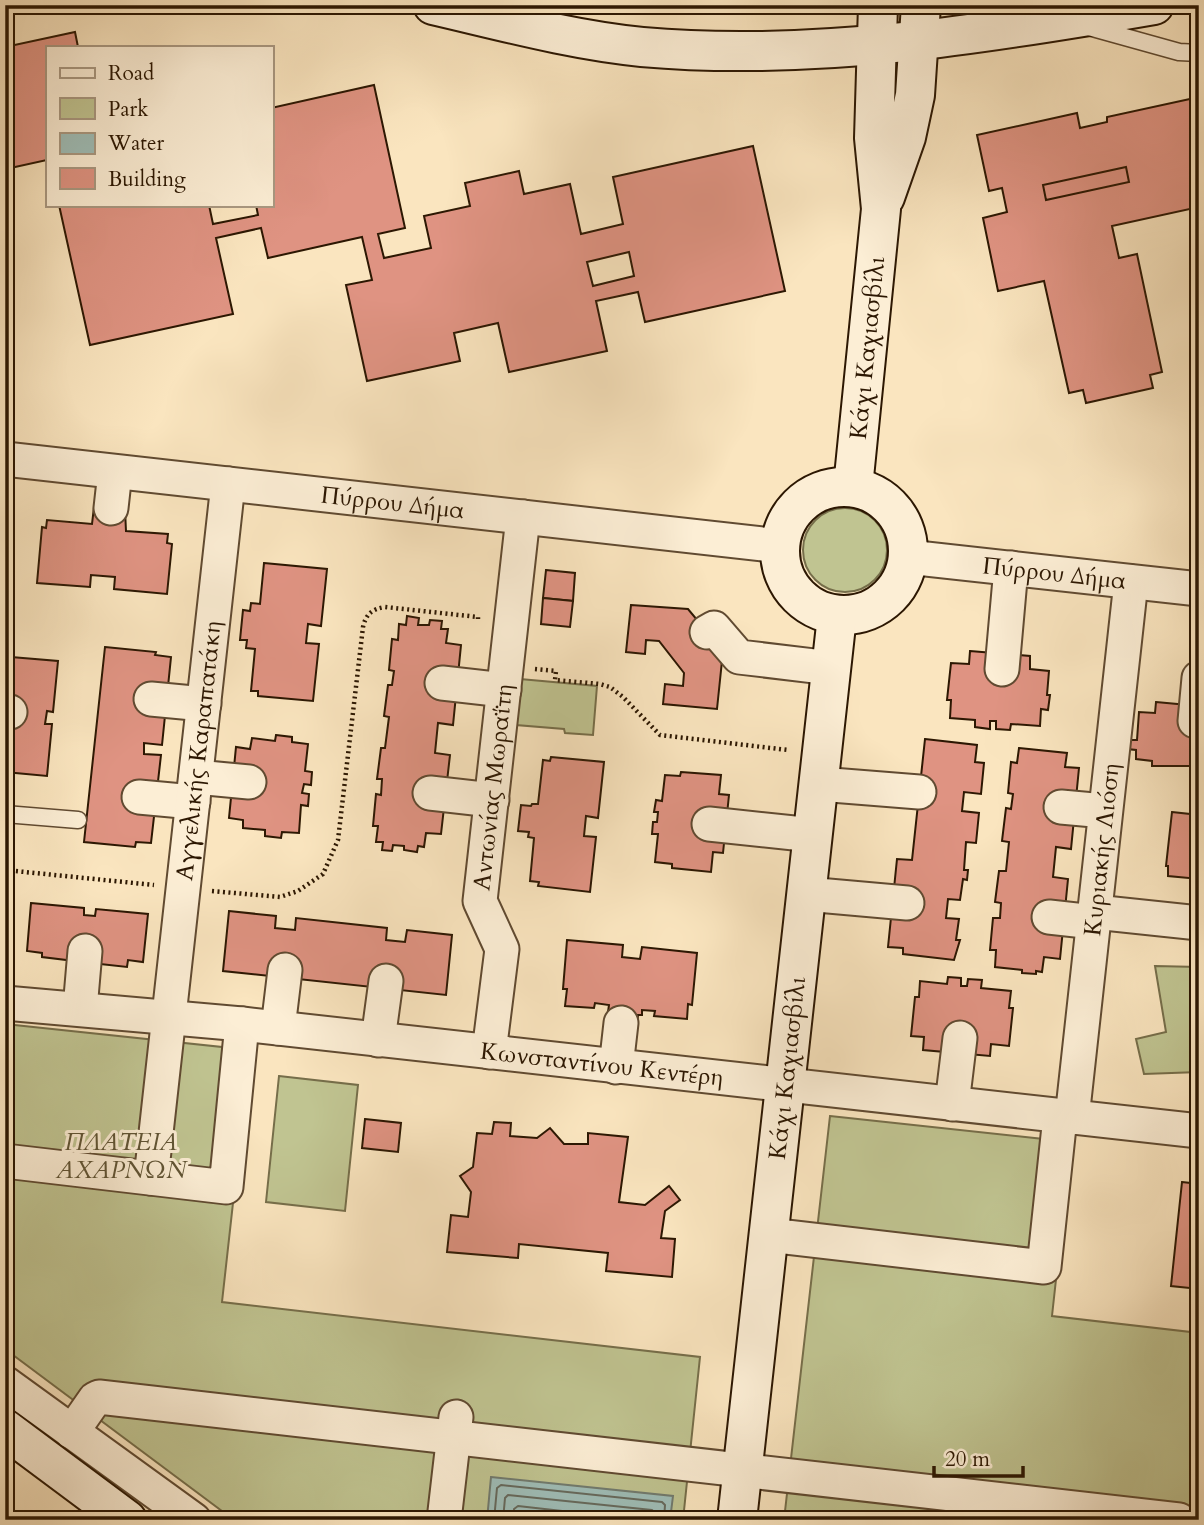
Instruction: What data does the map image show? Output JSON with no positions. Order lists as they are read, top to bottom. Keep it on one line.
{"streets":{"street":["Κάχι Καχιασβίλι","Πύρρου Δήμα","Αγγελικής Καραπατάκη","Αντωνίας Μωραΐτη","Κυριακής Λιόση","Κωνσταντίνου Κεντέρη"]},"crossings":[["Κάχι Καχιασβίλι","Πύρρου Δήμα"],["Κάχι Καχιασβίλι","Κυριακής Λιόση"],["Κάχι Καχιασβίλι","Κωνσταντίνου Κεντέρη"],["Πύρρου Δήμα","Αγγελικής Καραπατάκη"],["Πύρρου Δήμα","Αντωνίας Μωραΐτη"],["Πύρρου Δήμα","Κυριακής Λιόση"],["Αγγελικής Καραπατάκη","Κωνσταντίνου Κεντέρη"],["Αντωνίας Μωραΐτη","Κωνσταντίνου Κεντέρη"],["Κυριακής Λιόση","Κωνσταντίνου Κεντέρη"]],"parks":["ΠΛΑΤΕΙΑ ΑΧΑΡΝΩΝ"],"legend":["Road","Park","Water","Building"],"scale_bar":"20 m"}
